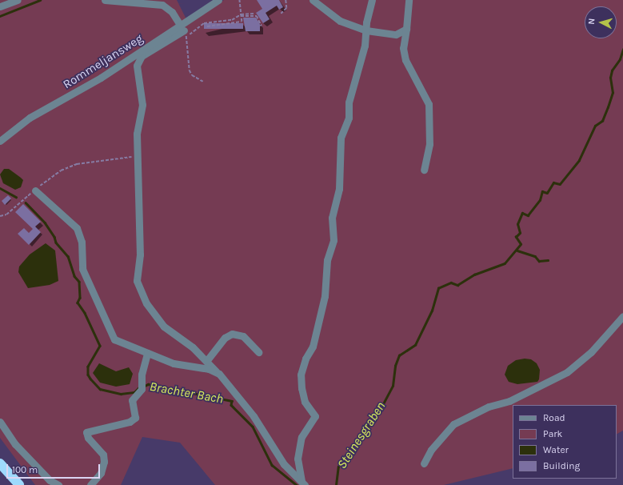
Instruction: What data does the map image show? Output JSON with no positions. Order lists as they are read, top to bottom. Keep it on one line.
{"streets":{"street":["Rommeljansweg"]},"water":["Brachter Bach","Steinesgraben"],"legend":["Road","Park","Water","Building"],"scale_bar":"100 m","north":"left"}
